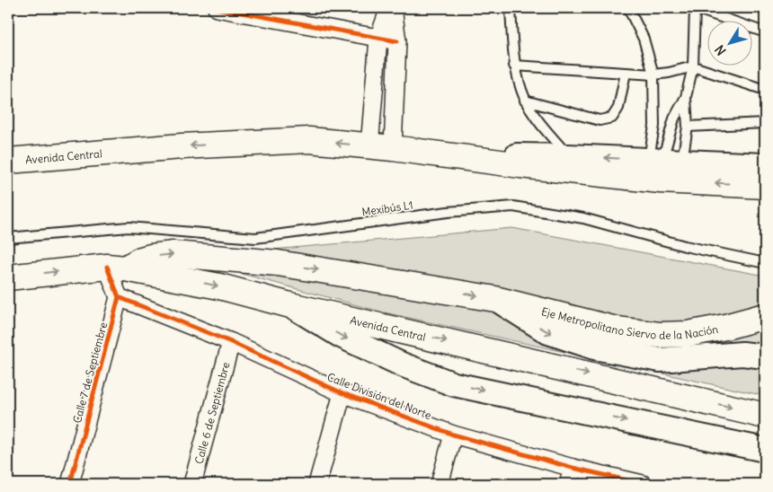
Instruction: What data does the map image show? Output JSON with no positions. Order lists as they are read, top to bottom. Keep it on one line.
{"streets":{"highway":["Avenida Central","Eje Metropolitano Siervo de la Nación"],"street":["Calle 7 de Septiembre","Calle División del Norte","Calle 6 de Septiembre"],"lane":["Mexibús L1"]},"crossings":[["Avenida Central","Eje Metropolitano Siervo de la Nación"],["Calle 7 de Septiembre","Calle División del Norte"],["Calle División del Norte","Calle 6 de Septiembre"]],"one_way":["Eje Metropolitano Siervo de la Nación"],"north":"bottom left"}
